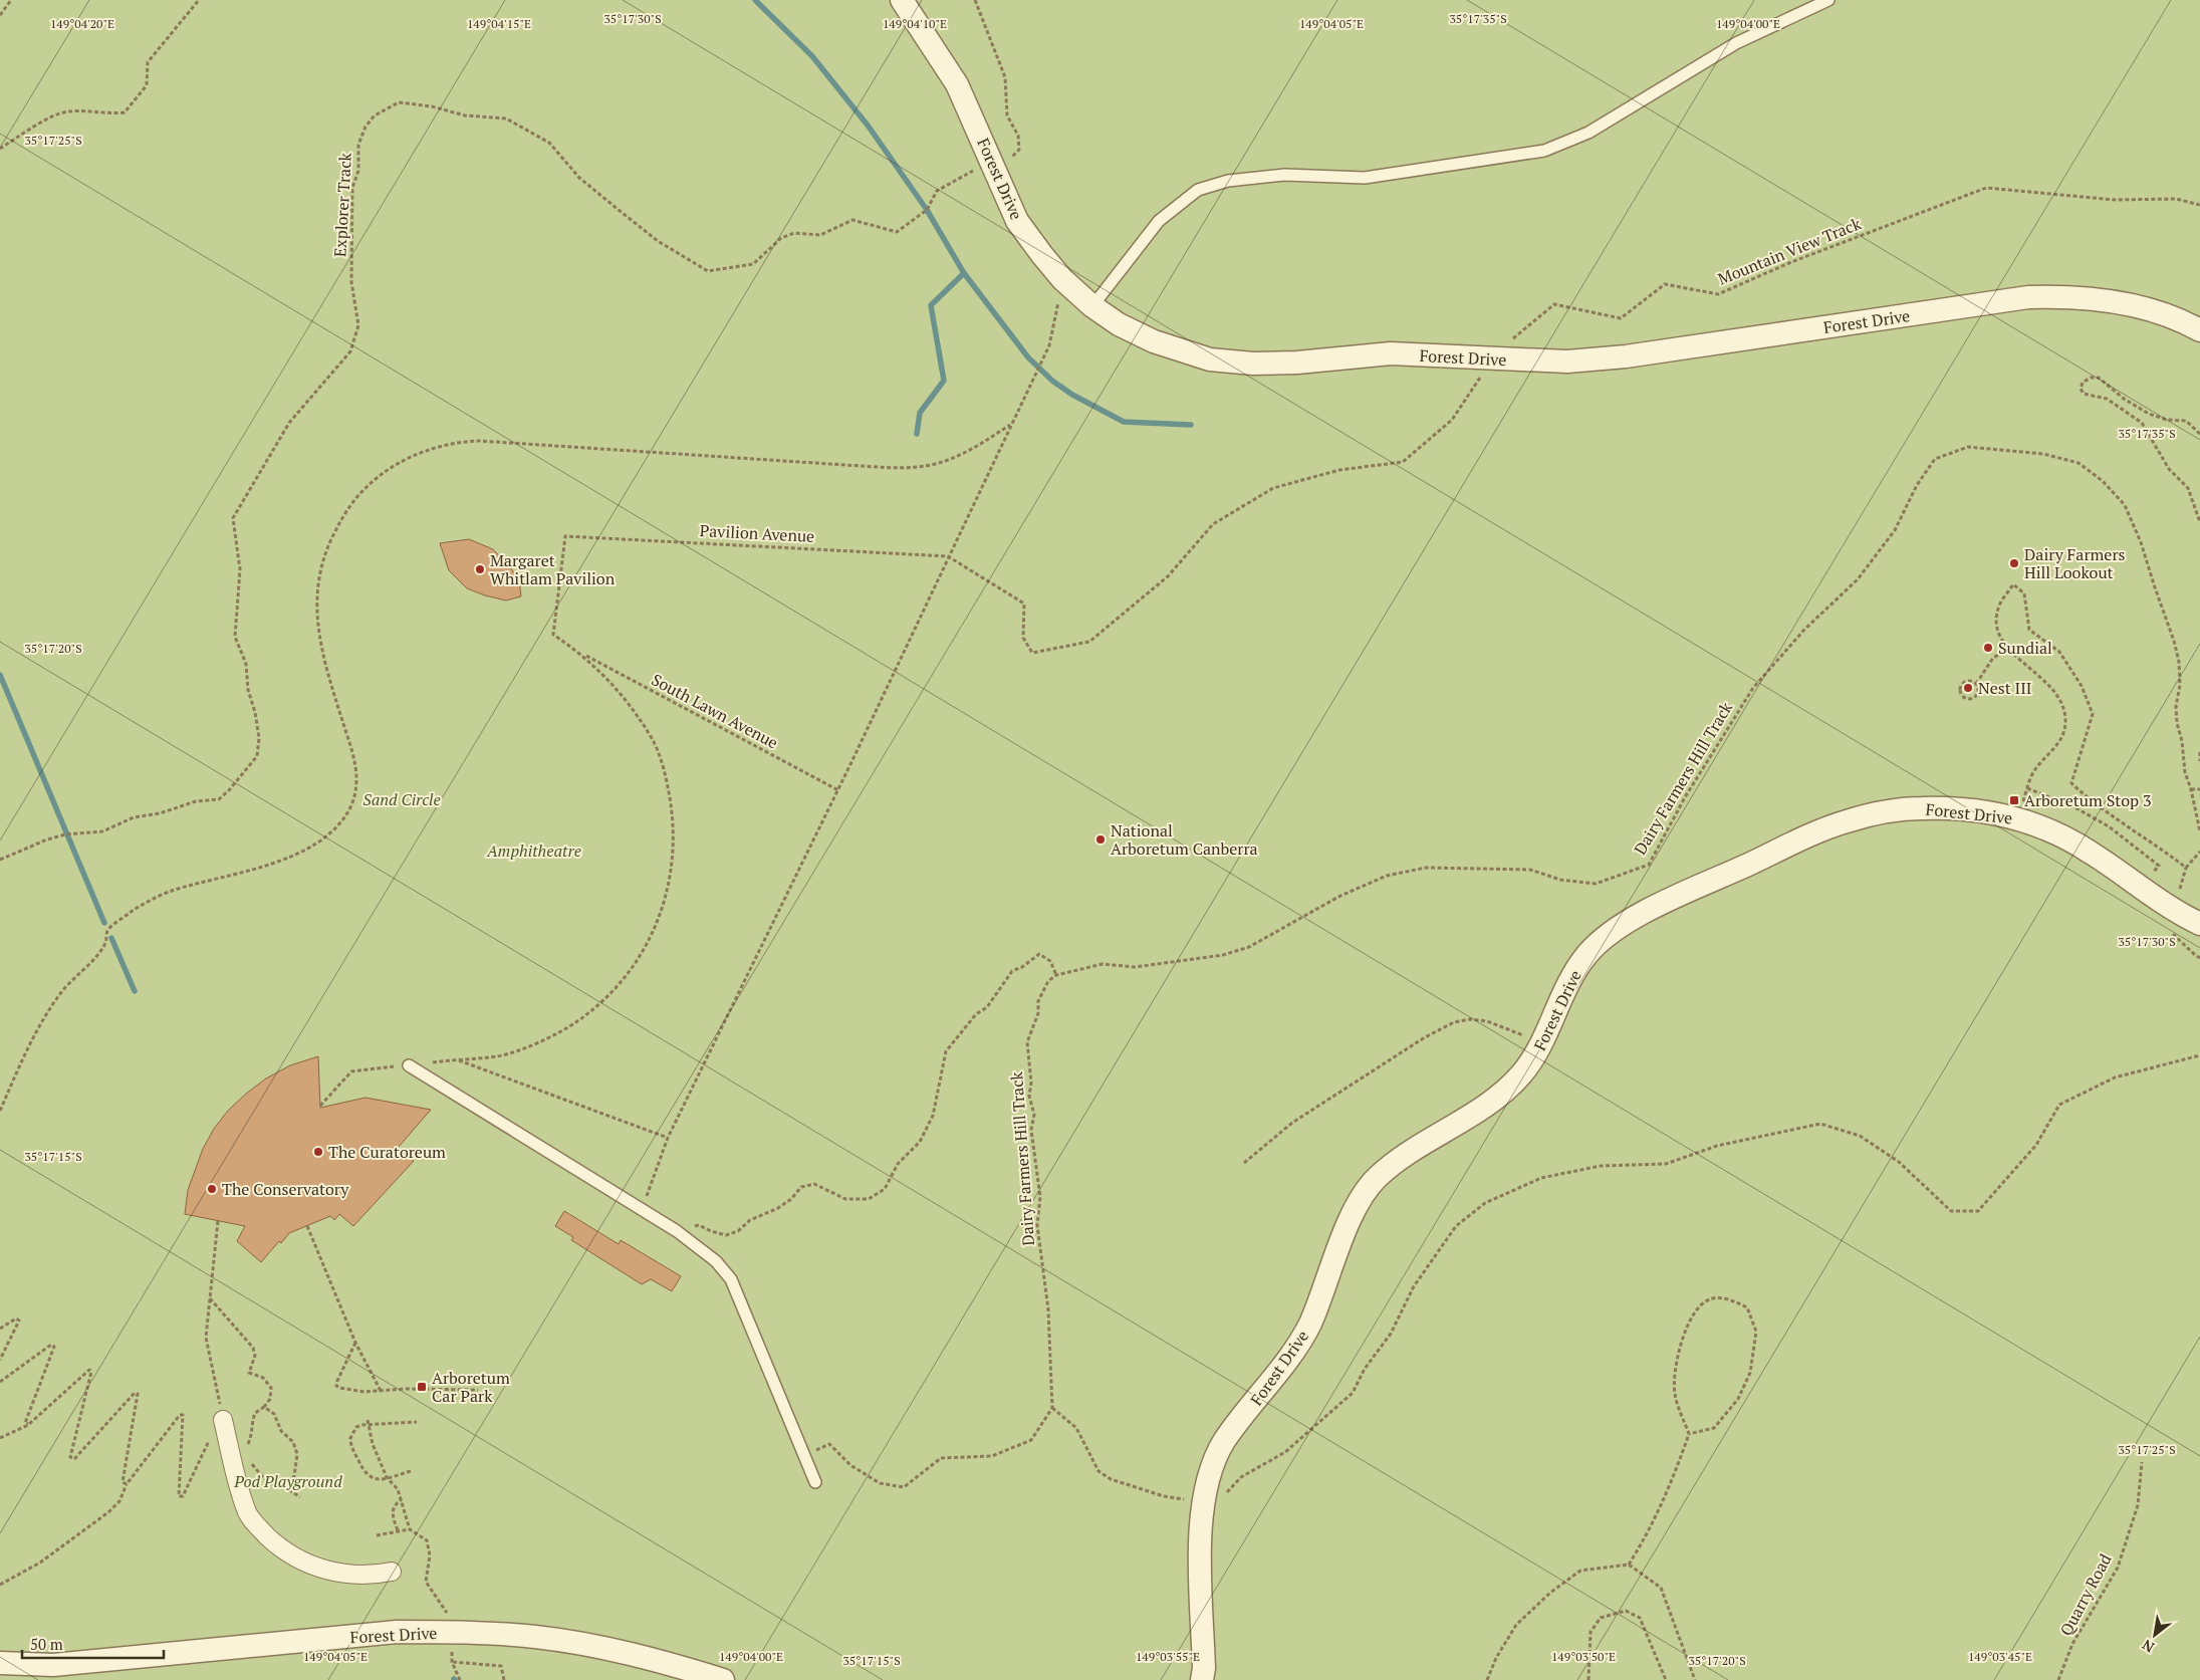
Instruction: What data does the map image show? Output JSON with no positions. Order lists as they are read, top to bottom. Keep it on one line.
{"streets":{"street":["Forest Drive"],"path":["Explorer Track","Mountain View Track","Pavilion Avenue","South Lawn Avenue","Dairy Farmers Hill Track","Quarry Road"]},"crossings":[["Forest Drive","Explorer Track"],["Forest Drive","Mountain View Track"],["Mountain View Track","Pavilion Avenue"],["Pavilion Avenue","South Lawn Avenue"]],"parks":["Sand Circle","Amphitheatre","Pod Playground"],"places":{"other":["Dairy Farmers Hill Lookout","Margaret Whitlam Pavilion","Sundial","Nest III","National Arboretum Canberra","The Curatoreum","The Conservatory"],"transit":["Arboretum Stop 3","Arboretum Car Park"]},"scale_bar":"50 m","north":"bottom left","coordinates":["35°17'30\"S","35°17'35\"S","149°04'20\"E","149°04'15\"E","149°04'10\"E","149°04'05\"E","149°04'00\"E","35°17'25\"S","35°17'20\"S","35°17'15\"S","149°03'55\"E","149°03'50\"E","149°03'45\"E"]}
